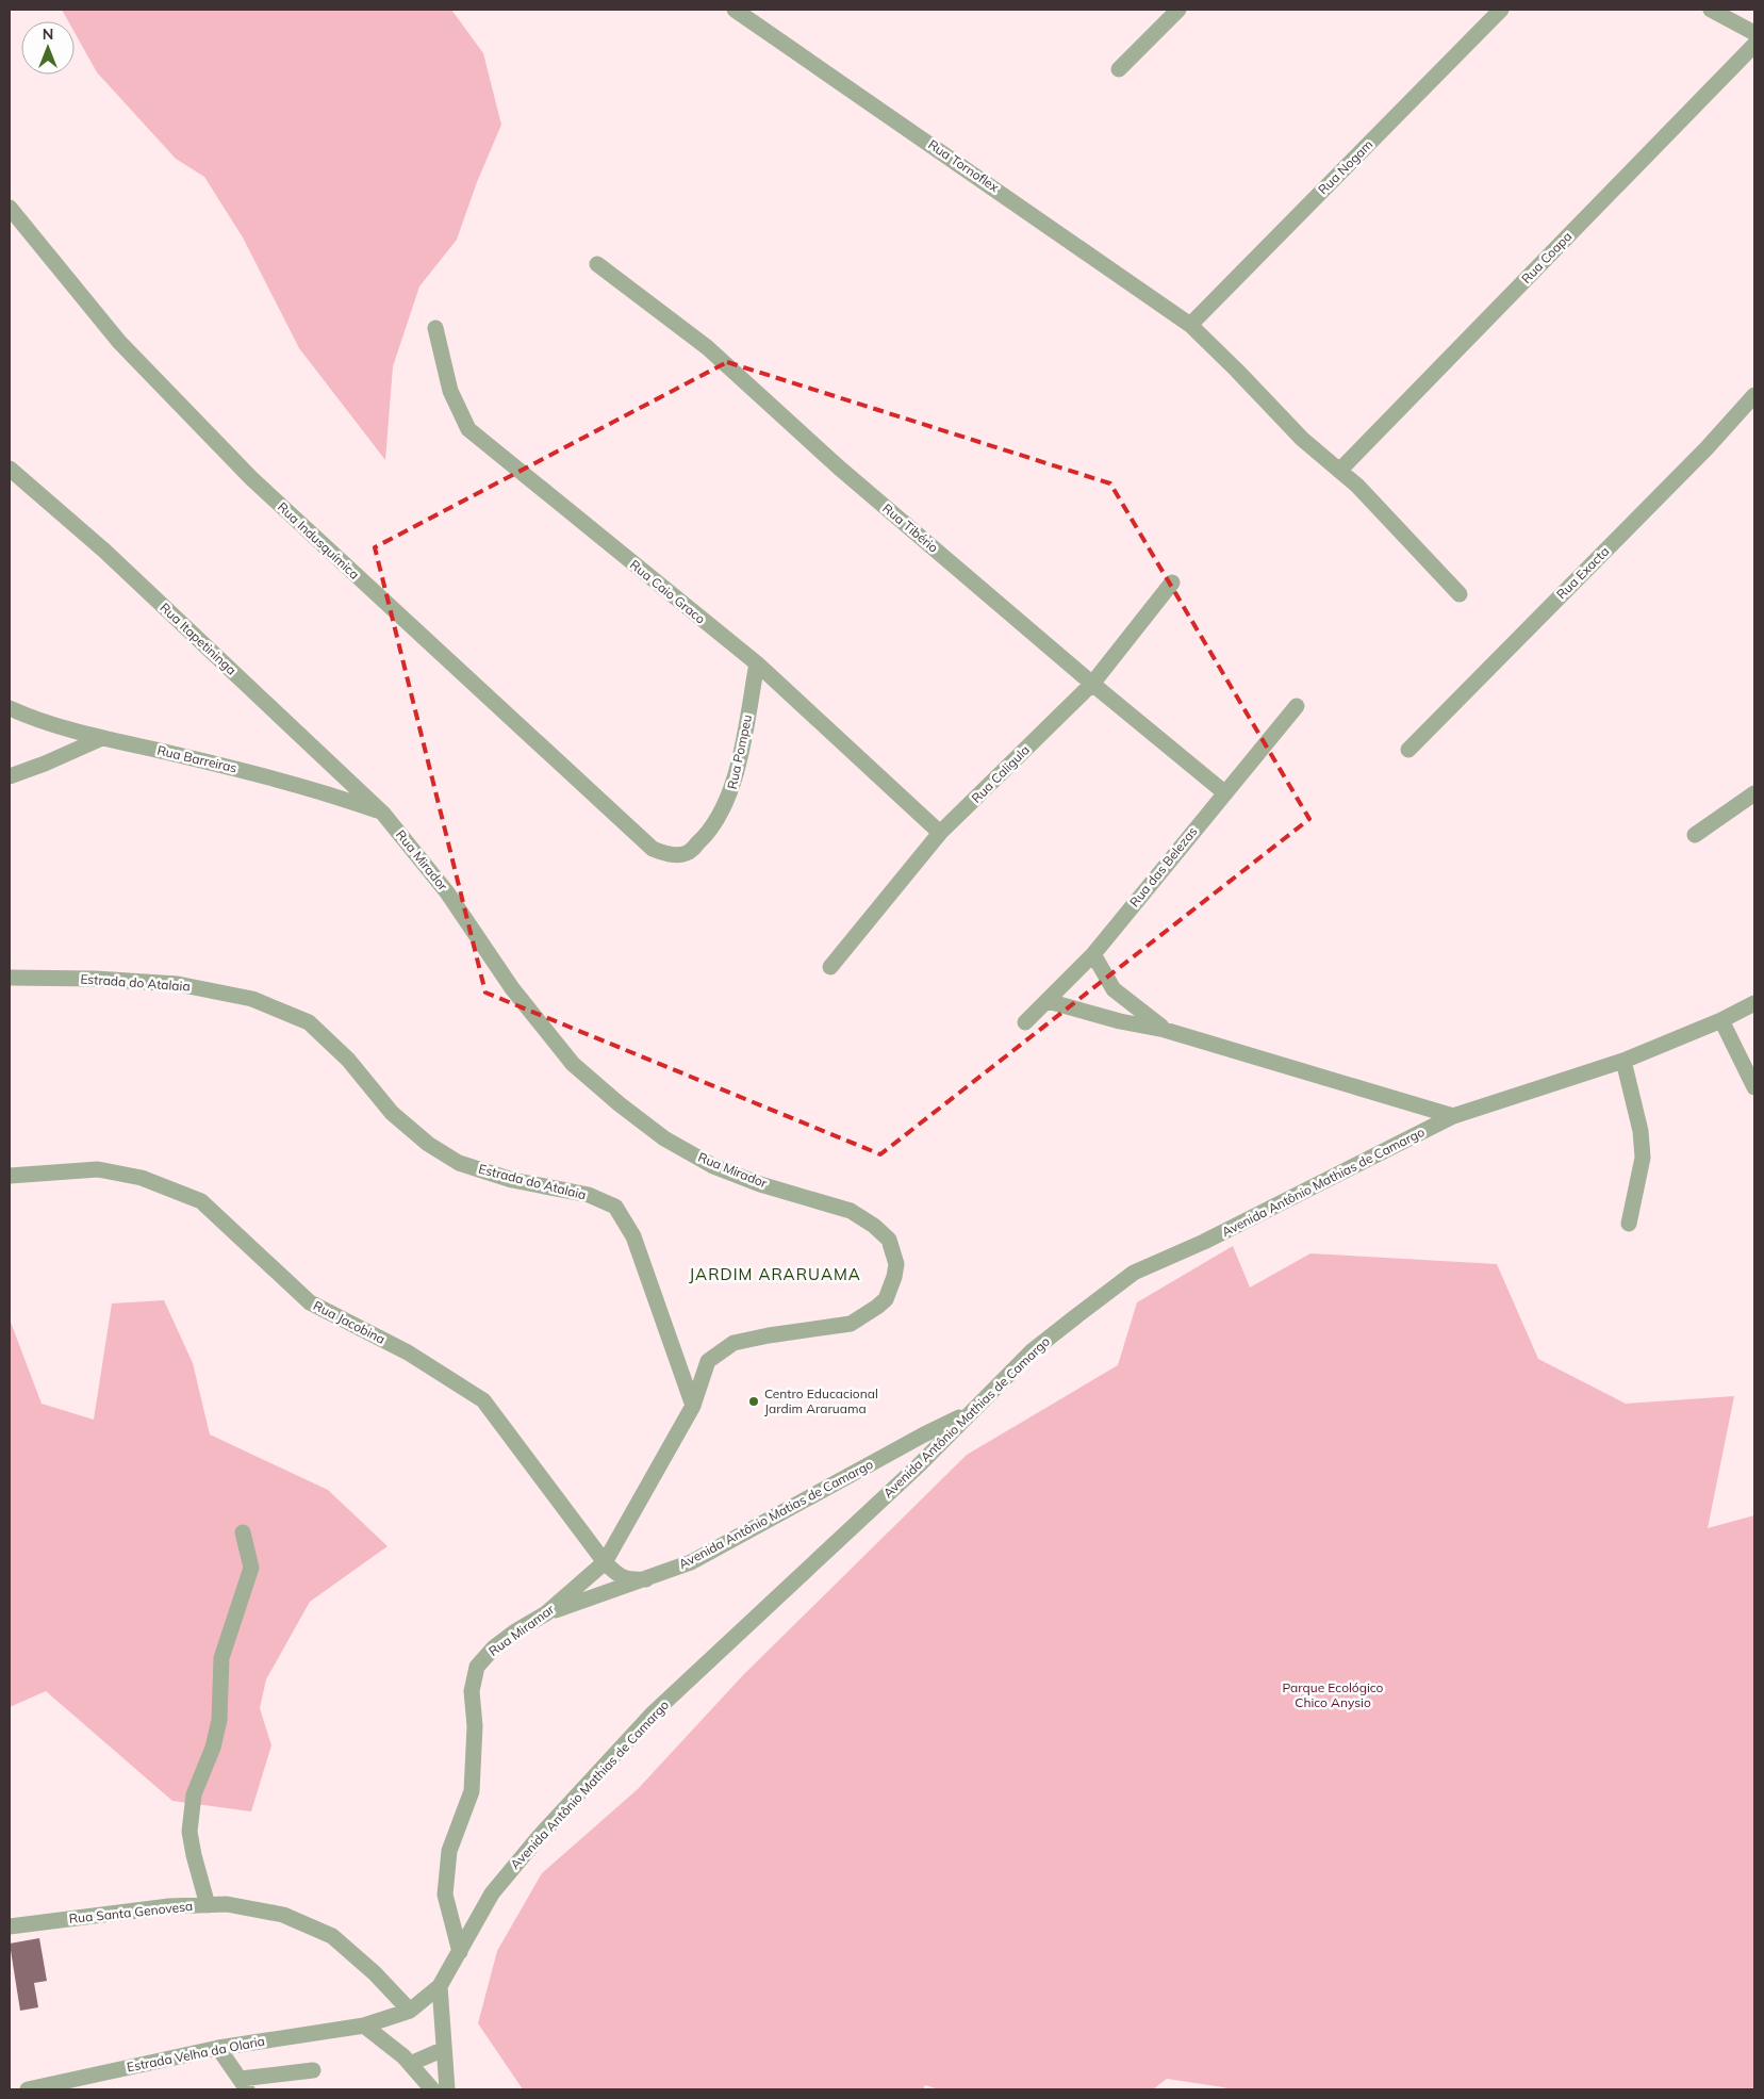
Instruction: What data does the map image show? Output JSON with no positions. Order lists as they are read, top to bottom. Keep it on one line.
{"streets":{"street":["Rua Tornoflex","Rua Nogam","Rua Coapa","Rua Tibério","Rua Indusquímica","Rua Exacta","Rua Caio Graco","Rua Itapetininga","Rua Pompeu","Rua Barreiras","Rua Caligula","Rua Mirador","Rua das Belezas","Estrada do Atalaia","Avenida Antônio Mathias de Camargo","Rua Jacobina","Avenida Antônio Matias de Camargo","Rua Miramar","Rua Santa Genovesa","Estrada Velha da Olaria"]},"crossings":[["Rua Tornoflex","Rua Nogam"],["Rua Tibério","Rua Caligula"],["Rua Tibério","Rua das Belezas"],["Rua Indusquímica","Rua Pompeu"],["Rua Caio Graco","Rua Pompeu"],["Rua Caio Graco","Rua Caligula"],["Rua Itapetininga","Rua Barreiras"],["Rua Itapetininga","Rua Mirador"],["Rua Barreiras","Rua Mirador"],["Rua Mirador","Estrada do Atalaia"],["Rua Mirador","Rua Miramar"],["Estrada do Atalaia","Rua Miramar"],["Avenida Antônio Mathias de Camargo","Avenida Antônio Matias de Camargo"],["Avenida Antônio Mathias de Camargo","Rua Miramar"],["Rua Jacobina","Avenida Antônio Matias de Camargo"],["Rua Jacobina","Rua Miramar"],["Avenida Antônio Matias de Camargo","Rua Miramar"]],"districts":["JARDIM ARARUAMA"],"parks":["Parque Ecológico Chico Anysio"],"places":["Centro Educacional Jardim Araruama"],"north":"top"}
